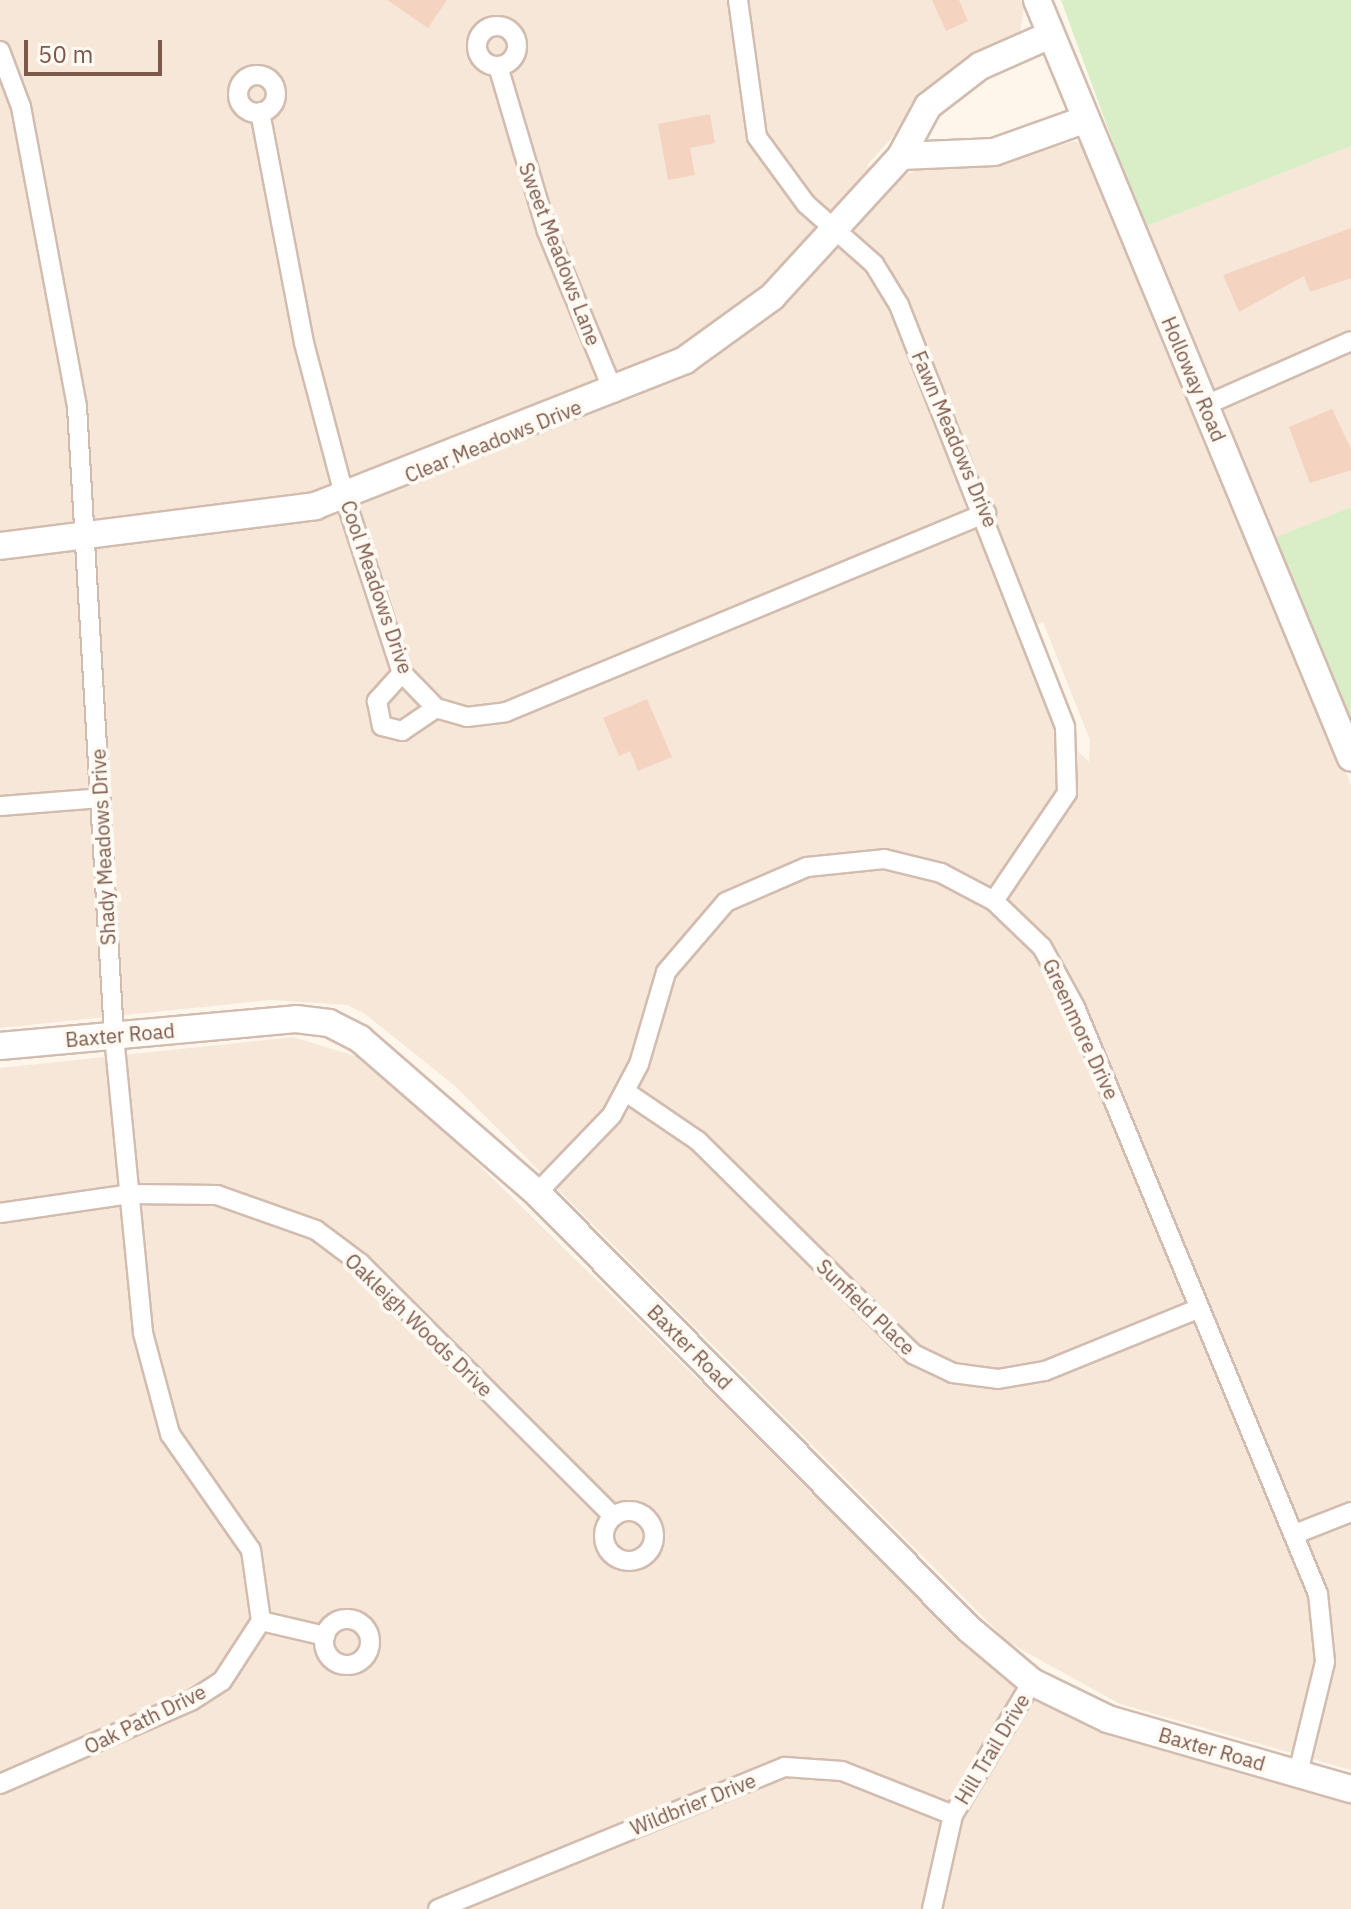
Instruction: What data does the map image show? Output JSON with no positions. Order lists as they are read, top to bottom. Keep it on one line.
{"streets":{"street":["Sweet Meadows Lane","Holloway Road","Fawn Meadows Drive","Clear Meadows Drive","Cool Meadows Drive","Shady Meadows Drive","Greenmore Drive","Baxter Road","Sunfield Place","Oakleigh Woods Drive","Oak Path Drive","Hill Trail Drive","Wildbrier Drive"]},"crossings":[["Sweet Meadows Lane","Clear Meadows Drive"],["Holloway Road","Clear Meadows Drive"],["Fawn Meadows Drive","Clear Meadows Drive"],["Fawn Meadows Drive","Greenmore Drive"],["Clear Meadows Drive","Cool Meadows Drive"],["Clear Meadows Drive","Shady Meadows Drive"],["Shady Meadows Drive","Baxter Road"],["Shady Meadows Drive","Oakleigh Woods Drive"],["Shady Meadows Drive","Oak Path Drive"],["Greenmore Drive","Baxter Road"],["Greenmore Drive","Sunfield Place"],["Baxter Road","Hill Trail Drive"],["Hill Trail Drive","Wildbrier Drive"]],"scale_bar":"50 m"}
